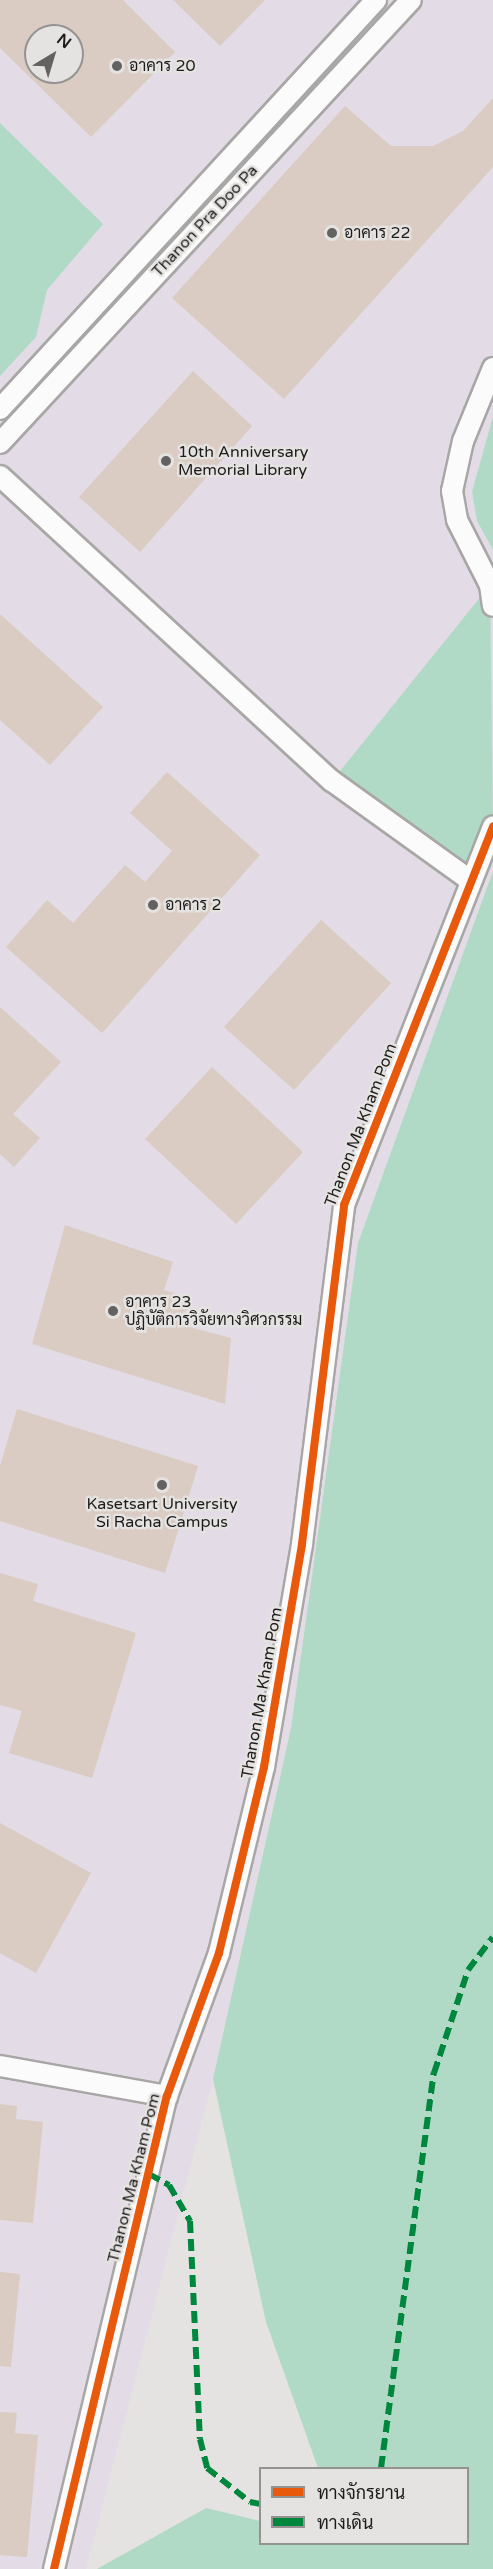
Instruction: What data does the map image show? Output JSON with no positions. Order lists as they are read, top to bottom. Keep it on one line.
{"streets":{"street":["Thanon Pra Doo Pa","Thanon Ma Kham Pom"]},"places":["อาคาร 20","อาคาร 22","10th Anniversary Memorial Library","อาคาร 2","อาคาร 23 ปฏิบัติการวิจัยทางวิศวกรรม","Kasetsart University Si Racha Campus"],"legend":["ทางจักรยาน","ทางเดิน"],"north":"top right"}
